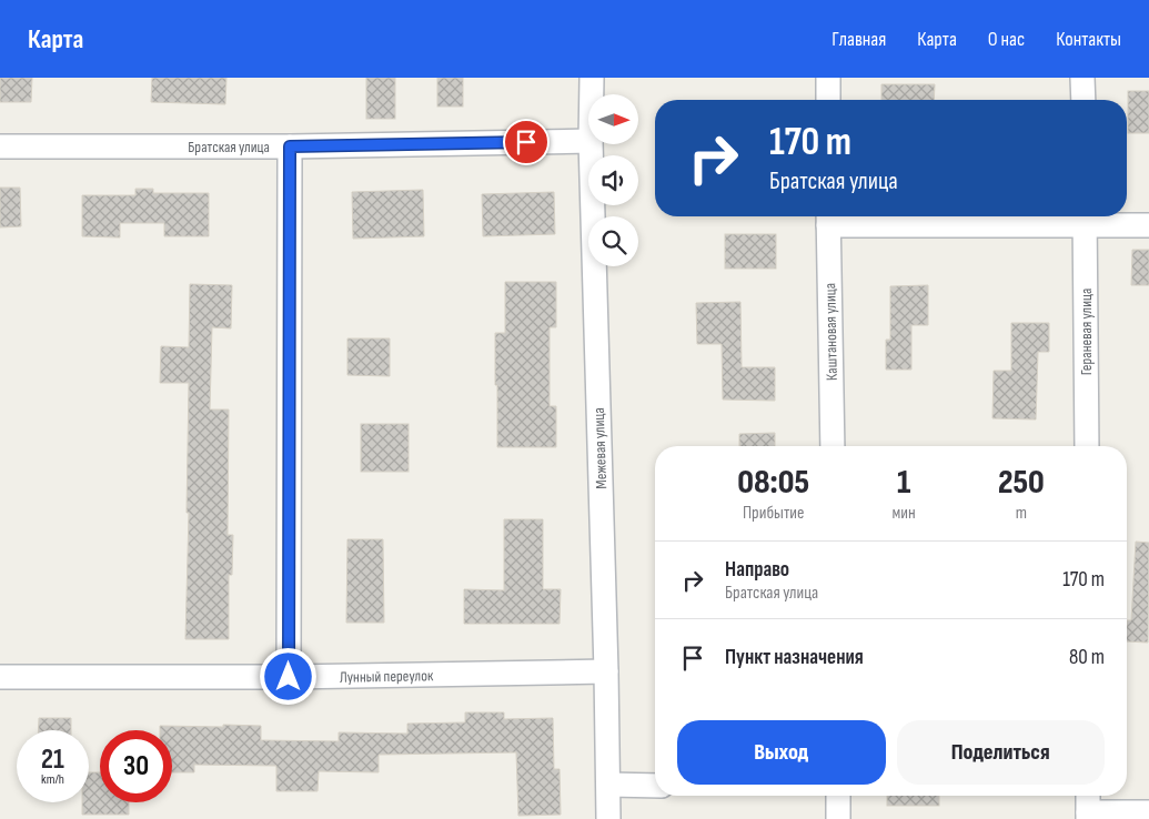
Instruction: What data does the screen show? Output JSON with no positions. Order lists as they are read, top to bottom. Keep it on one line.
{"streets":{"street":["Братская улица","Каштановая улица","Гераневая улица","Межевая улица","Лунный переулок"]},"crossings":[["Межевая улица","Лунный переулок"]],"north":"right","page":{"header":"Карта","nav":["Главная","Карта","О нас","Контакты"],"turn":["170 m","Братская улица"],"eta":["08:05","Прибытие","1","мин","250","m"],"list":[{"name":"Направо","note":"Братская улица","value":"170 m"},{"name":"Пункт назначения","value":"80 m"}],"buttons":["Выход","Поделиться"],"speed":"21 km/h","limit":"30"}}
